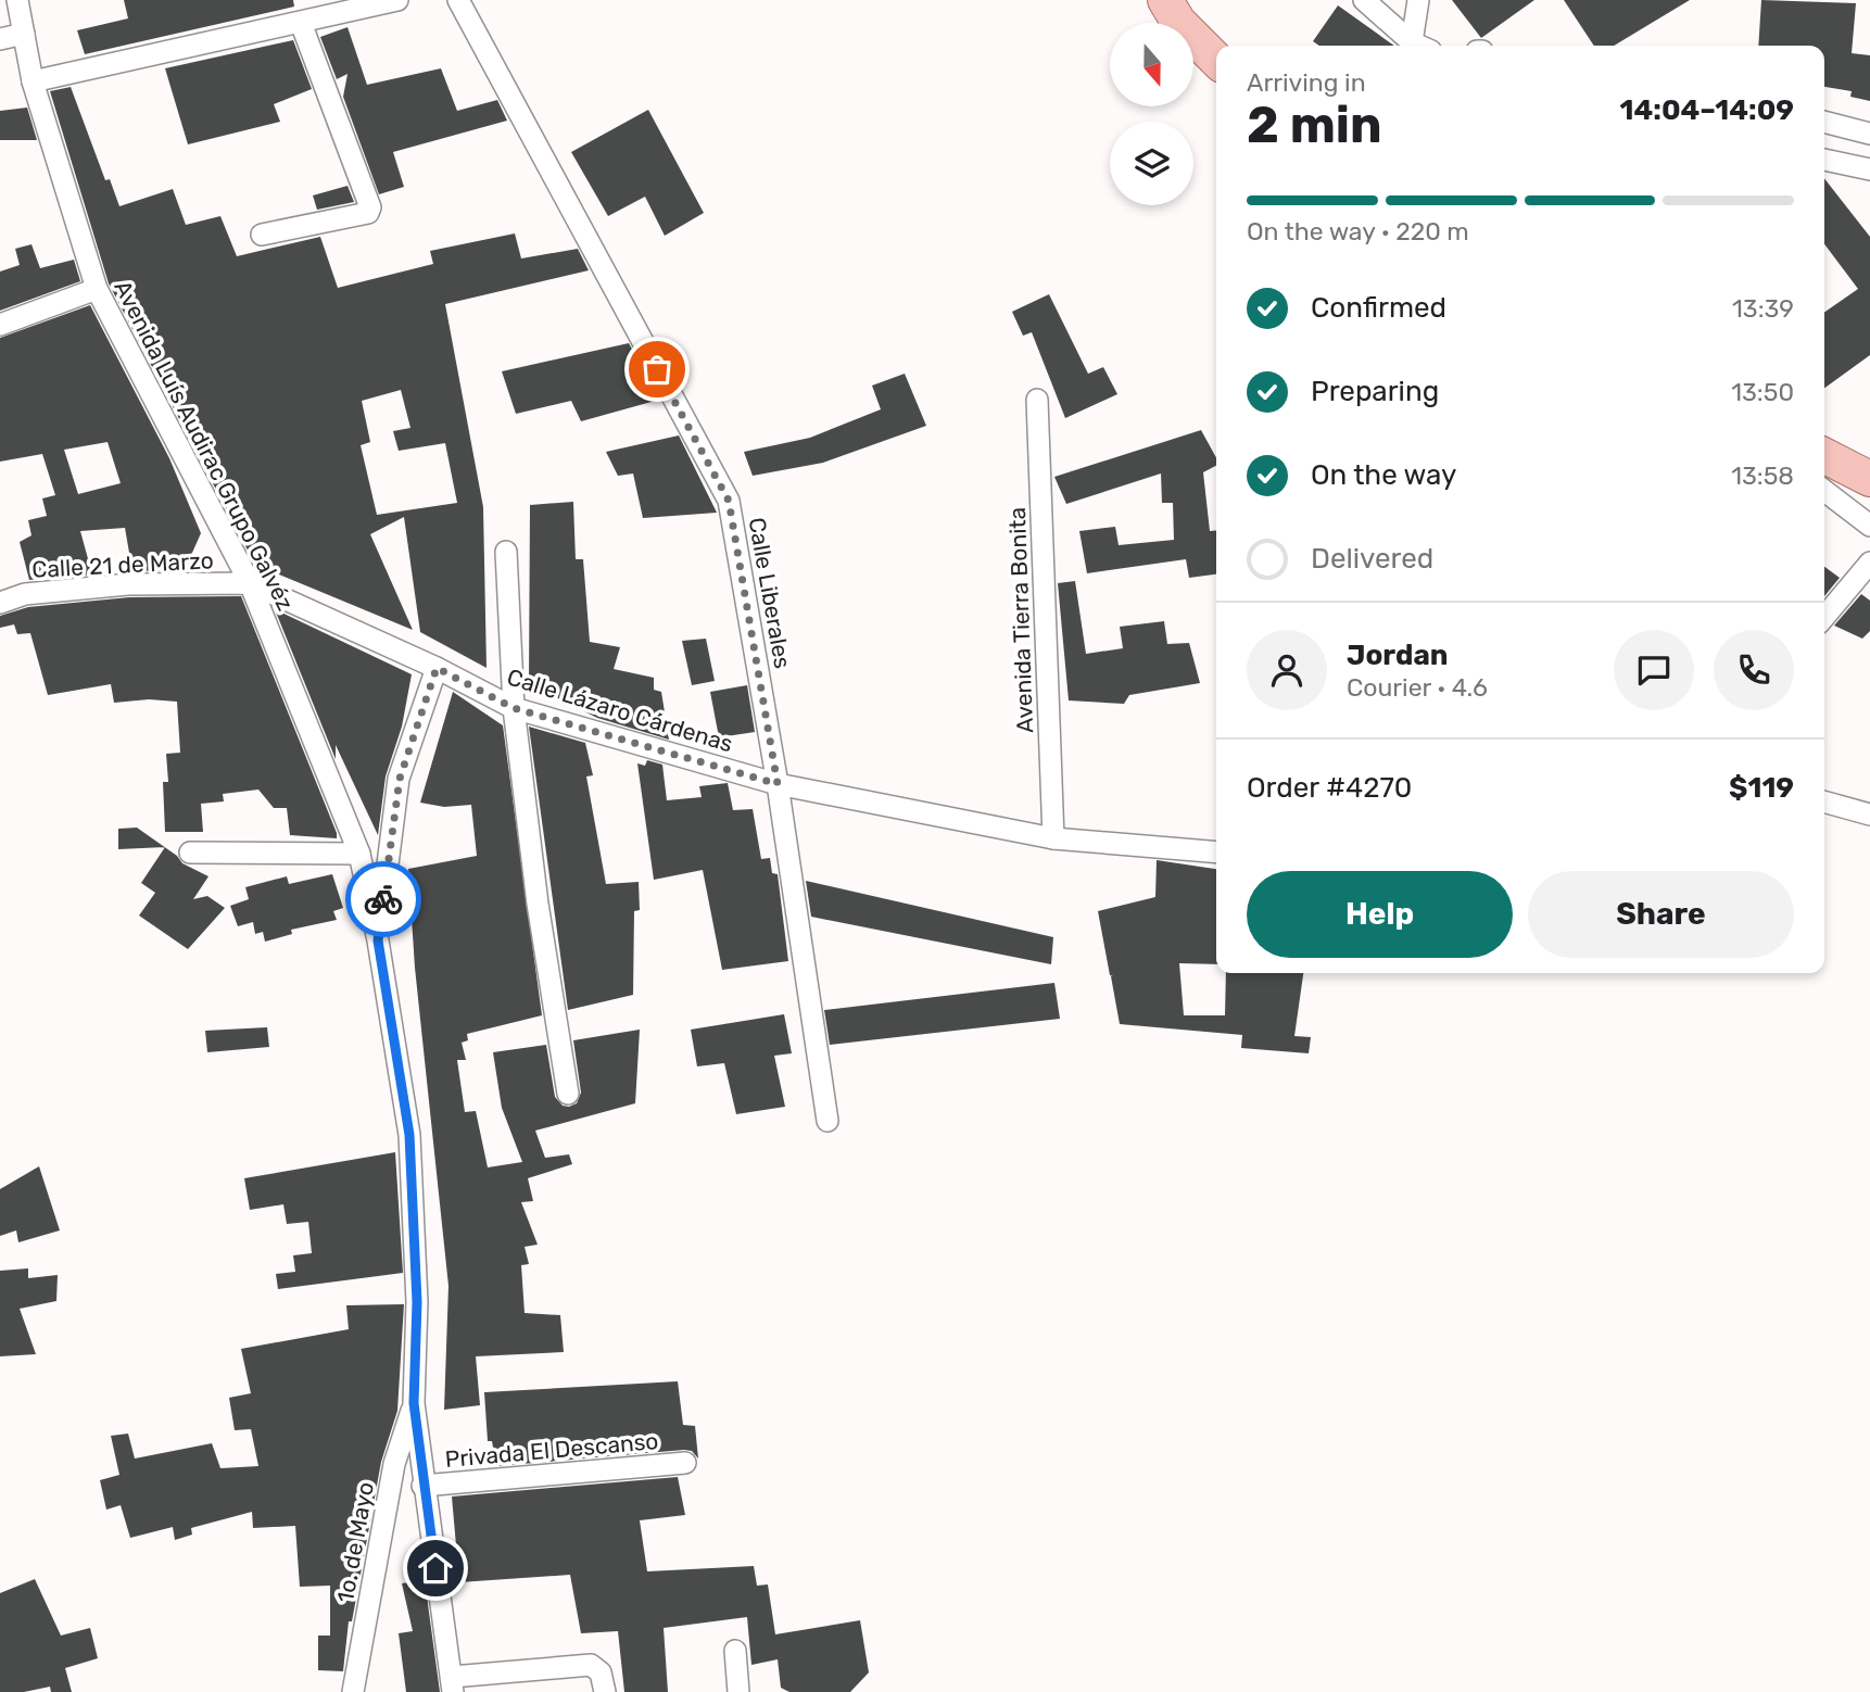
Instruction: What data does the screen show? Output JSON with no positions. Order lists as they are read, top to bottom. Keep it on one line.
{"streets":{"street":["Avenida Luís Audirac Grupo Galvéz","Calle 21 de Marzo","Calle Liberales","Avenida Tierra Bonita","Calle Lázaro Cárdenas","Privada El Descanso","1o. de Mayo"]},"crossings":[["Avenida Luís Audirac Grupo Galvéz","Calle 21 de Marzo"],["Avenida Luís Audirac Grupo Galvéz","Calle Lázaro Cárdenas"],["Avenida Luís Audirac Grupo Galvéz","1o. de Mayo"],["Calle 21 de Marzo","Calle Lázaro Cárdenas"],["Calle Liberales","Calle Lázaro Cárdenas"],["Avenida Tierra Bonita","Calle Lázaro Cárdenas"]],"north":"bottom","page":{"heading":["2 min","Arriving in","14:04–14:09"],"panel":["Jordan","Courier · 4.6","Order #4270","$119"],"bar":"On the way · 220 m","list":[["Confirmed","13:39"],["Preparing","13:50"],["On the way","13:58"],"Delivered"],"buttons":["Help","Share"]}}
